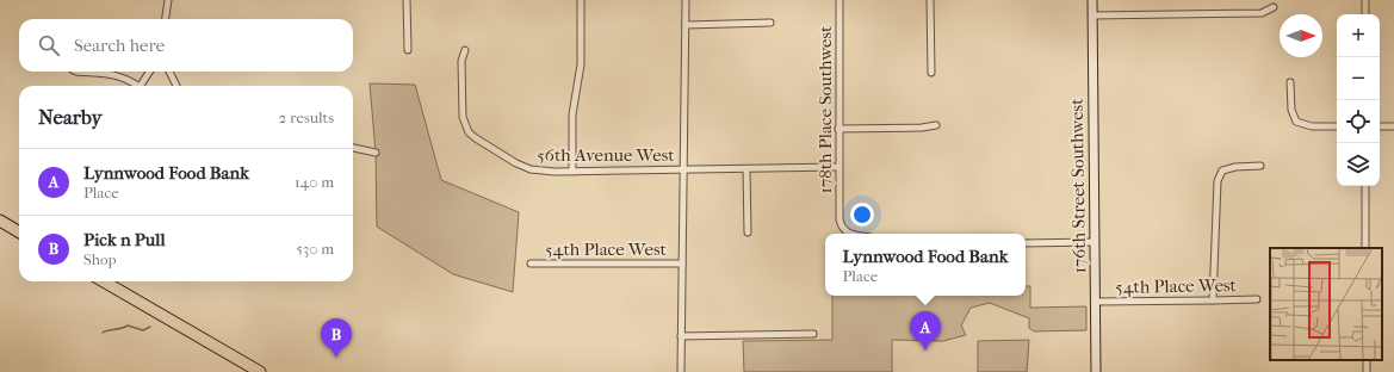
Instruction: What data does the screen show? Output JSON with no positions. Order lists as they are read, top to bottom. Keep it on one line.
{"streets":{"street":["178th Place Southwest","56th Avenue West","176th Street Southwest","54th Place West"]},"crossings":[["178th Place Southwest","56th Avenue West"],["176th Street Southwest","54th Place West"]],"north":"right","page":{"map_buttons":["+","−"],"search":"Search here","heading":["Nearby","2 results"],"list":[{"mark":"A","name":"Lynnwood Food Bank","note":"Place","value":"140 m"},{"mark":"B","name":"Pick n Pull","note":"Shop","value":"530 m"}],"popup":["Lynnwood Food Bank","Place"],"pins":["A","B"]}}
